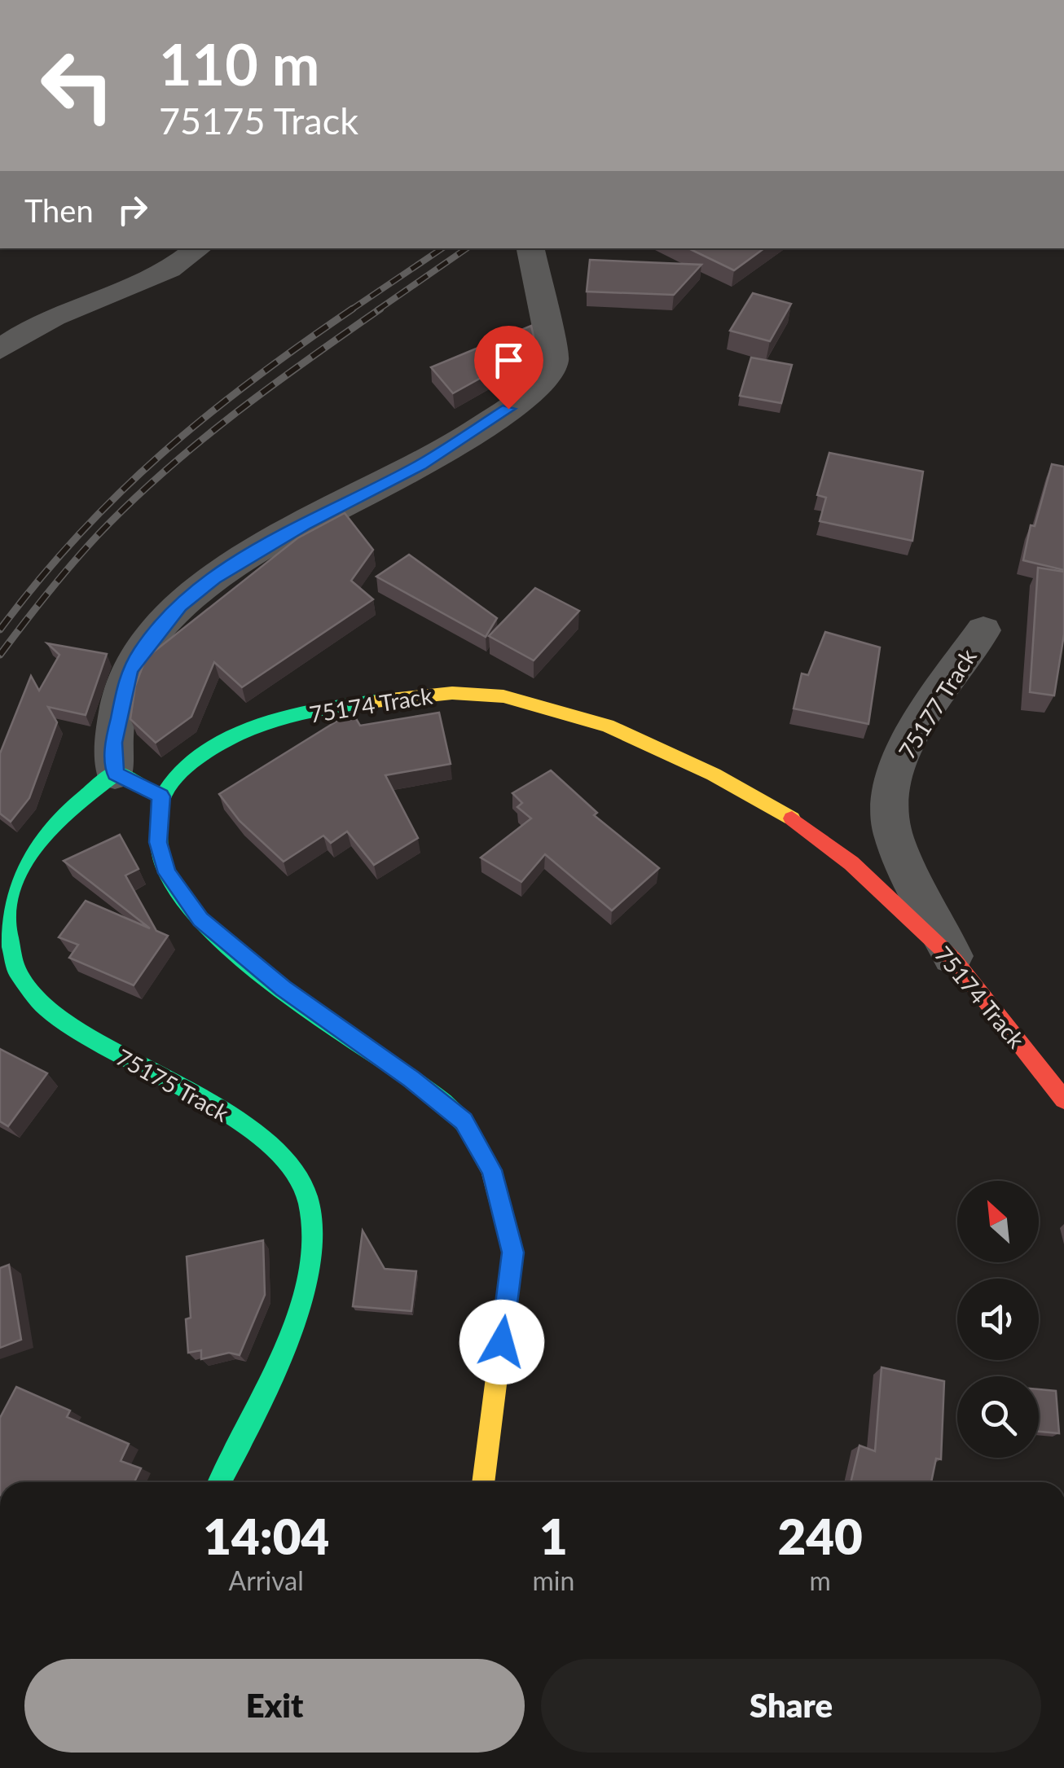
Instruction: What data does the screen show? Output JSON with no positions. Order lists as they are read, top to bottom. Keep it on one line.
{"streets":{"street":["75177 Track","75174 Track","75175 Track"]},"crossings":[["75177 Track","75174 Track"]],"north":"top left","page":{"turn":["110 m","75175 Track"],"then":"Then","eta":["14:04","Arrival","1","min","240","m"],"buttons":["Exit","Share"]}}
